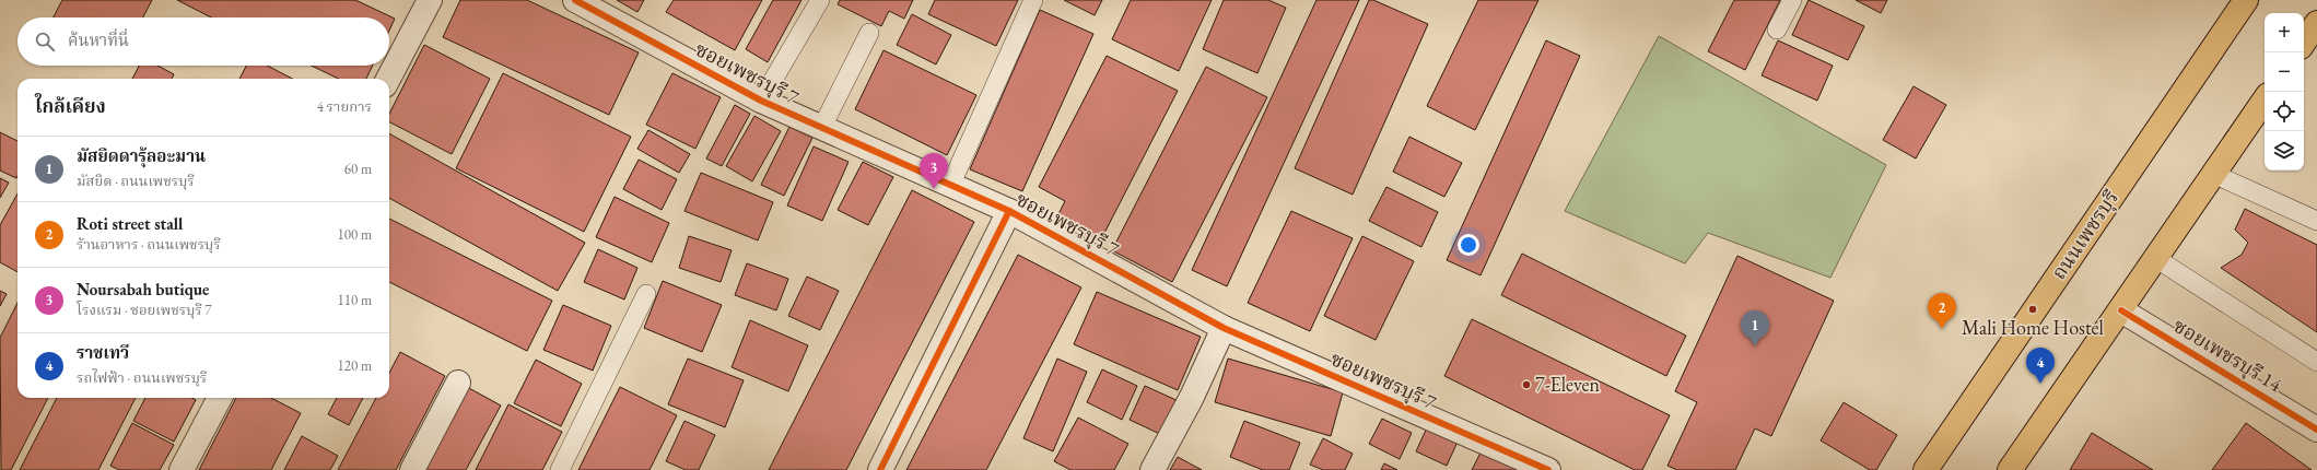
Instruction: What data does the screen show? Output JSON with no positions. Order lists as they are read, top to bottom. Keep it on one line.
{"streets":{"main road":["ถนนเพชรบุรี"],"street":["ซอยเพชรบุรี 7","ซอยเพชรบุรี 14"]},"places":["Mali Home Hostel","7-Eleven"],"page":{"map_buttons":["+","−"],"search":"ค้นหาที่นี่","heading":["ใกล้เคียง","4 รายการ"],"list":[{"mark":"1","name":"มัสยิดดารุ้ลอะมาน","note":"มัสยิด · ถนนเพชรบุรี","value":"60 m"},{"mark":"2","name":"Roti street stall","note":"ร้านอาหาร · ถนนเพชรบุรี","value":"100 m"},{"mark":"3","name":"Noursabah butique","note":"โรงแรม · ซอยเพชรบุรี 7","value":"110 m"},{"mark":"4","name":"ราชเทวี","note":"รถไฟฟ้า · ถนนเพชรบุรี","value":"120 m"}],"pins":["3","2","1","4"]}}
